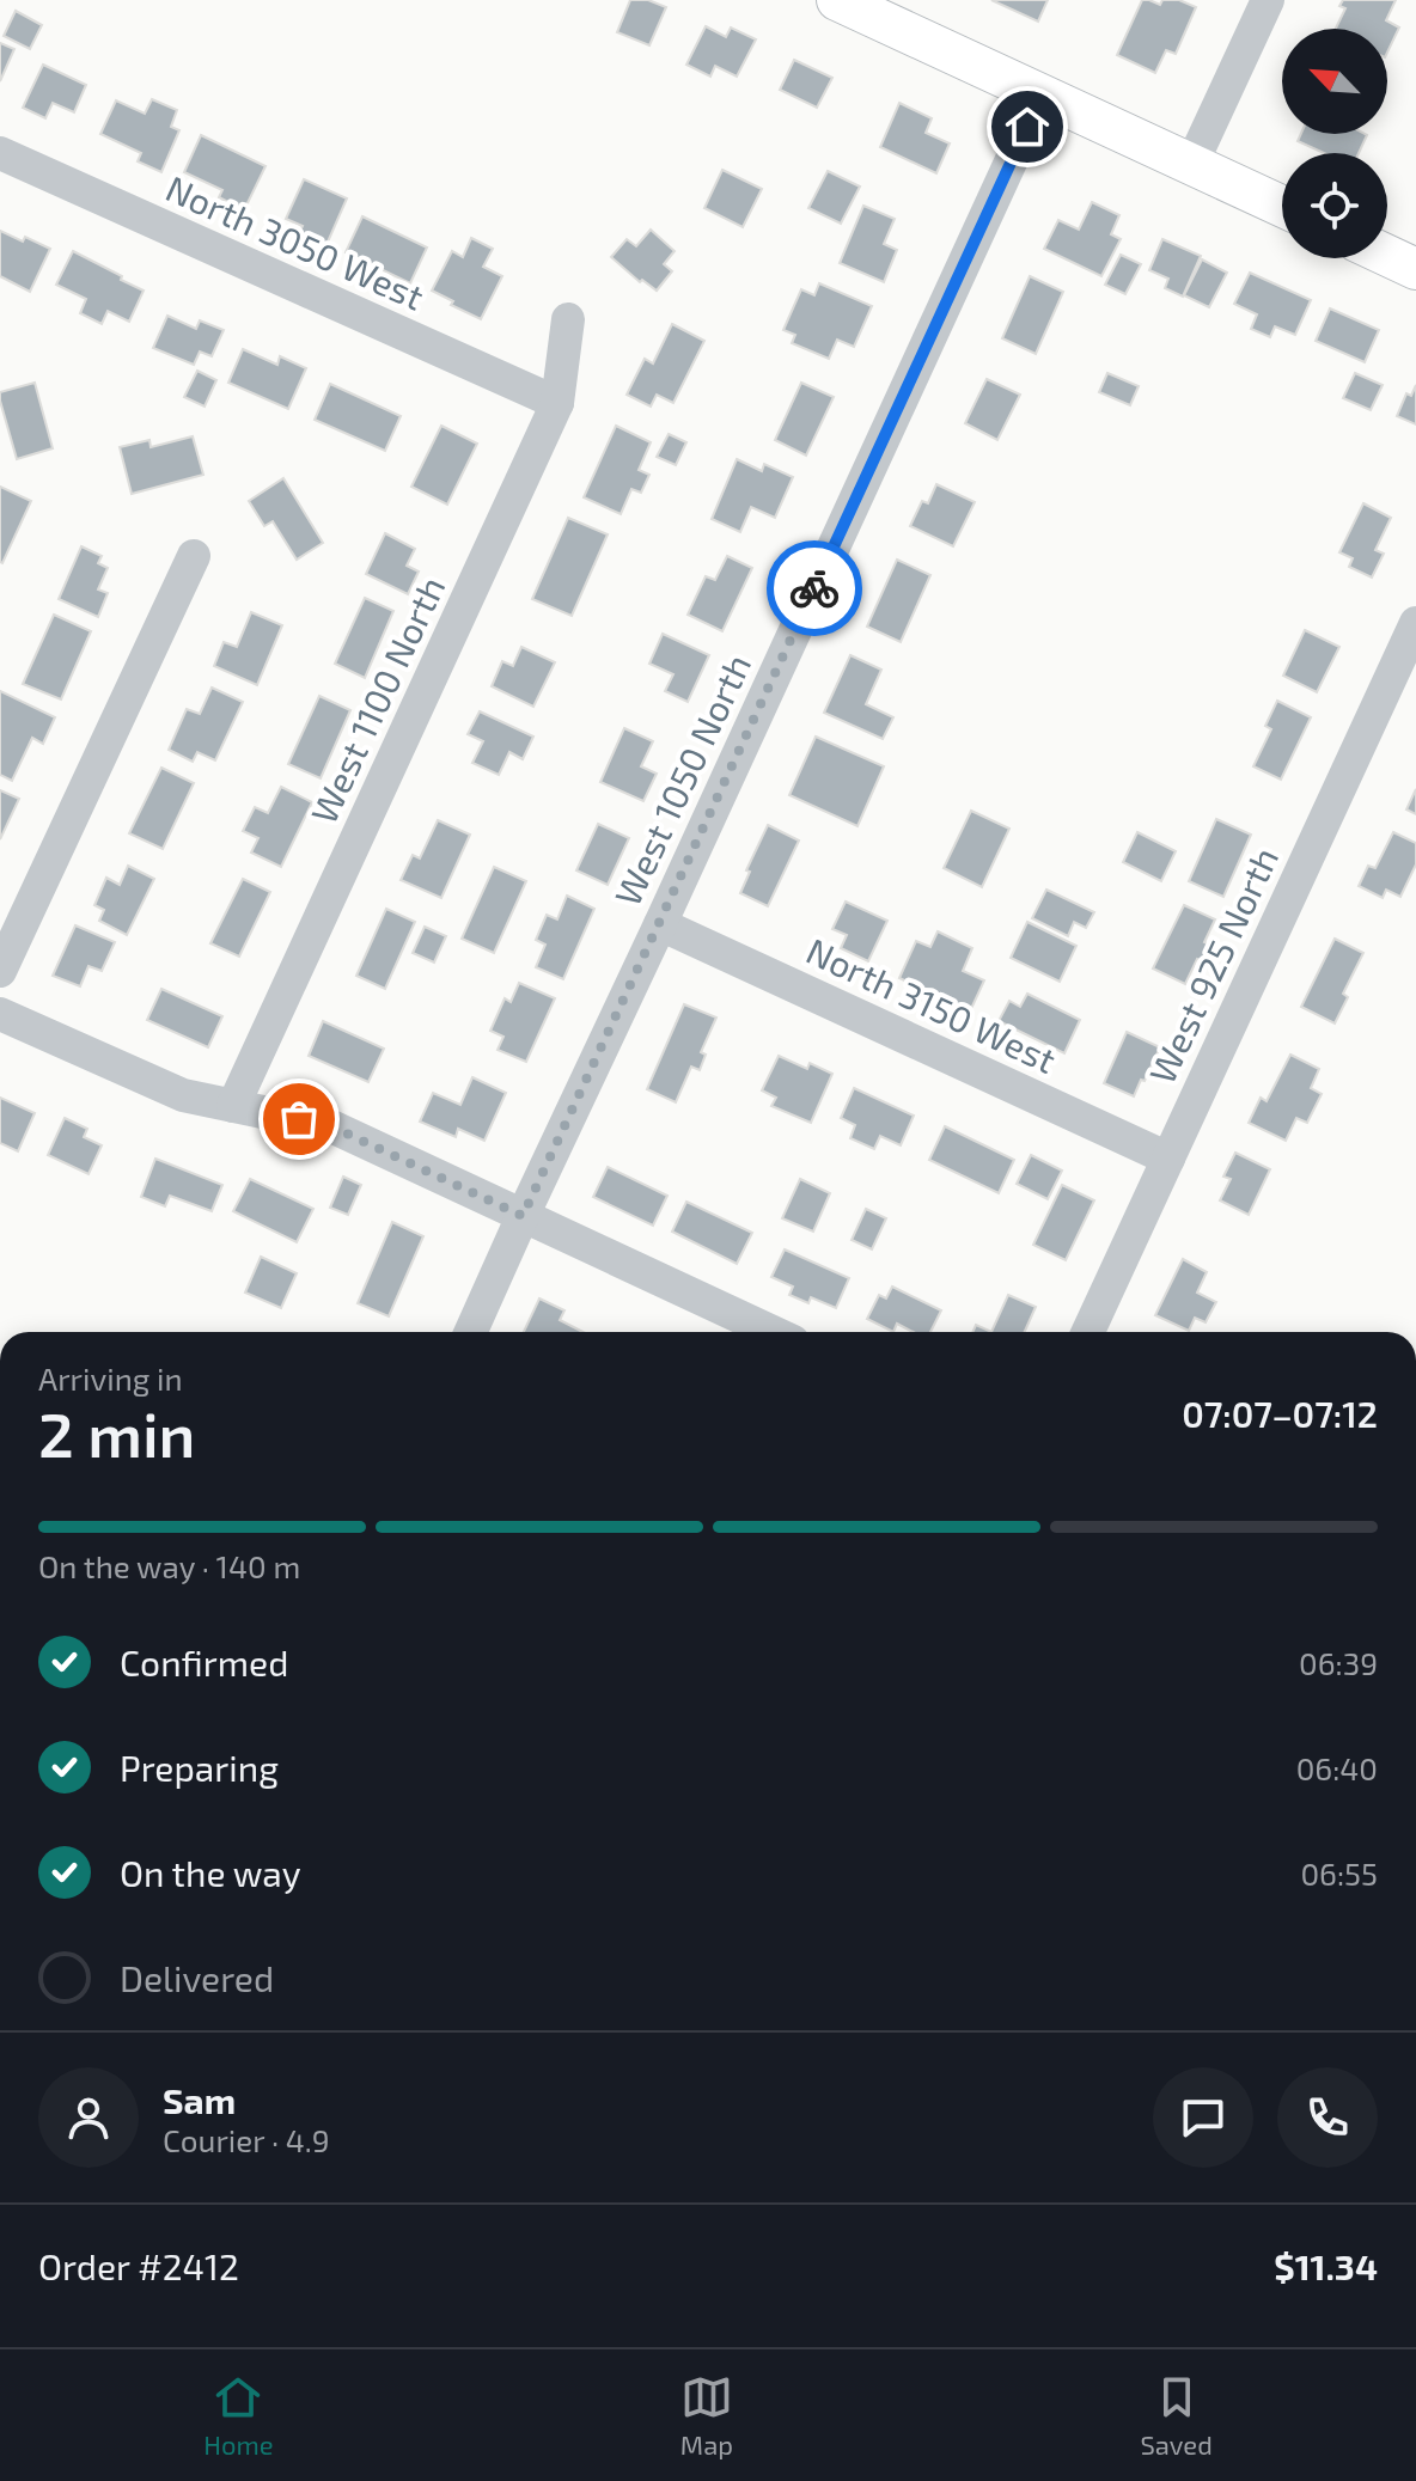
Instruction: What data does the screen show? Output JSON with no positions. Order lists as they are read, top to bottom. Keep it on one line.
{"streets":{"street":["North 3050 West","West 1100 North","West 1050 North","West 925 North","North 3150 West"]},"crossings":[["North 3050 West","West 1100 North"],["West 1050 North","North 3150 West"],["West 925 North","North 3150 West"]],"north":"top left","page":{"heading":["2 min","Arriving in","07:07–07:12"],"panel":["Sam","Courier · 4.9","Order #2412","$11.34"],"bar":"On the way · 140 m","list":[["Confirmed","06:39"],["Preparing","06:40"],["On the way","06:55"],"Delivered"],"tabs":["Home","Map","Saved"]}}
